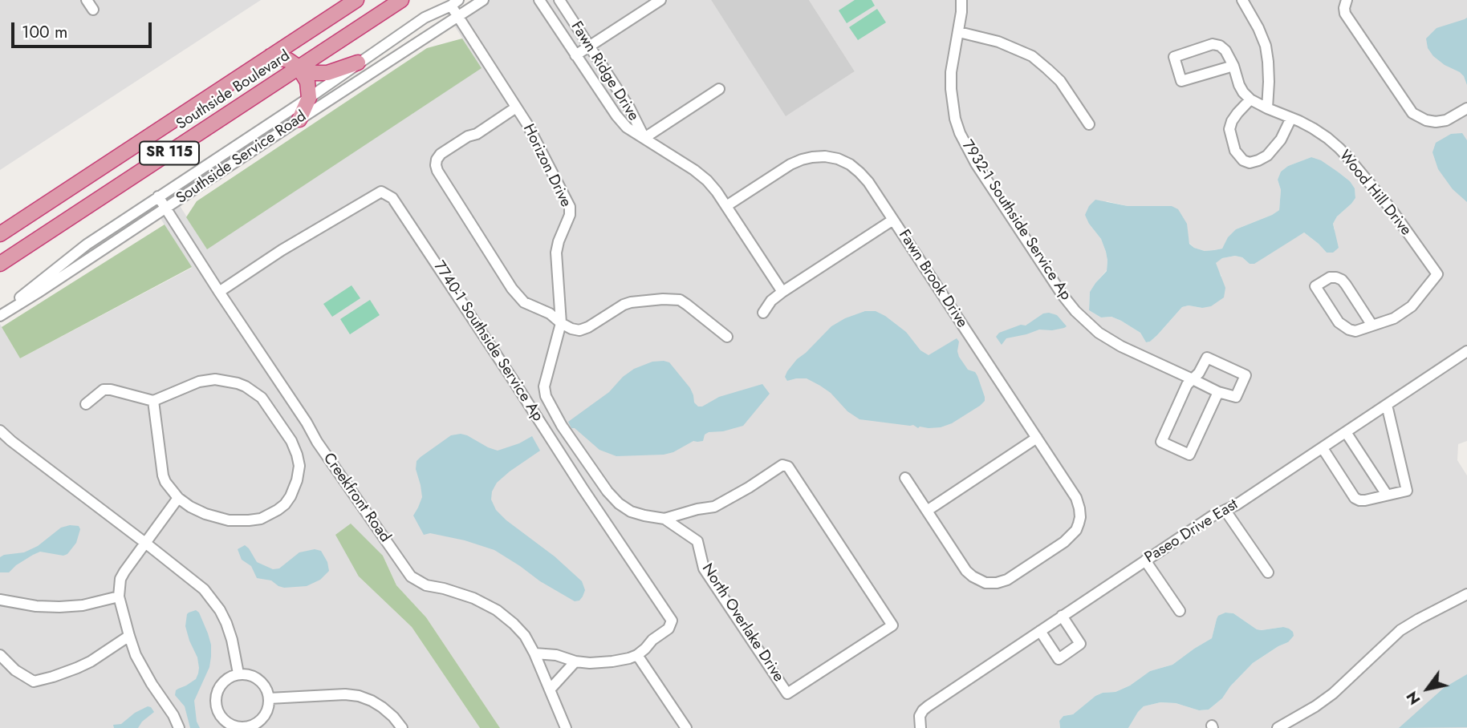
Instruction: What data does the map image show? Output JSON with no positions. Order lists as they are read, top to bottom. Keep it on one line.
{"streets":{"highway":["Southside Boulevard","SR 115"],"street":["Fawn Ridge Drive","Southside Service Road","Horizon Drive","Wood Hill Drive","7932-1 Southside Service Ap","Fawn Brook Drive","7740-1 Southside Service Ap","Creekfront Road","Paseo Drive East","North Overlake Drive"]},"crossings":[["Southside Service Road","Horizon Drive"],["Horizon Drive","North Overlake Drive"],["7740-1 Southside Service Ap","Creekfront Road"]],"scale_bar":"100 m","north":"bottom left"}
